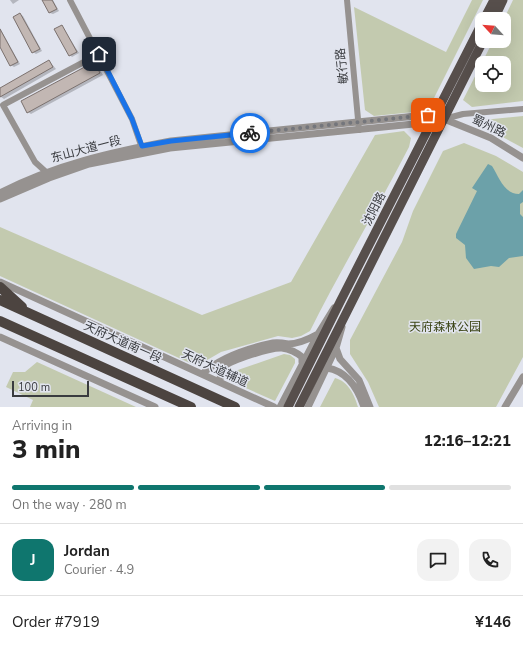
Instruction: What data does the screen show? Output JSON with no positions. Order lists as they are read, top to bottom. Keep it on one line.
{"streets":{"highway":["天府大道南一段"],"main road":["沈阳路"],"street":["敏行路","蜀州路","东山大道一段","天府大道辅道"]},"crossings":[["敏行路","东山大道一段"],["蜀州路","东山大道一段"],["蜀州路","沈阳路"],["东山大道一段","沈阳路"]],"parks":["天府森林公园"],"scale_bar":"100 m","north":"top left","page":{"scale":"100 m","heading":["3 min","Arriving in","12:16–12:21"],"panel":["Jordan","Courier · 4.9","Order #7919","¥146"],"bar":"On the way · 280 m","round":"J"}}
